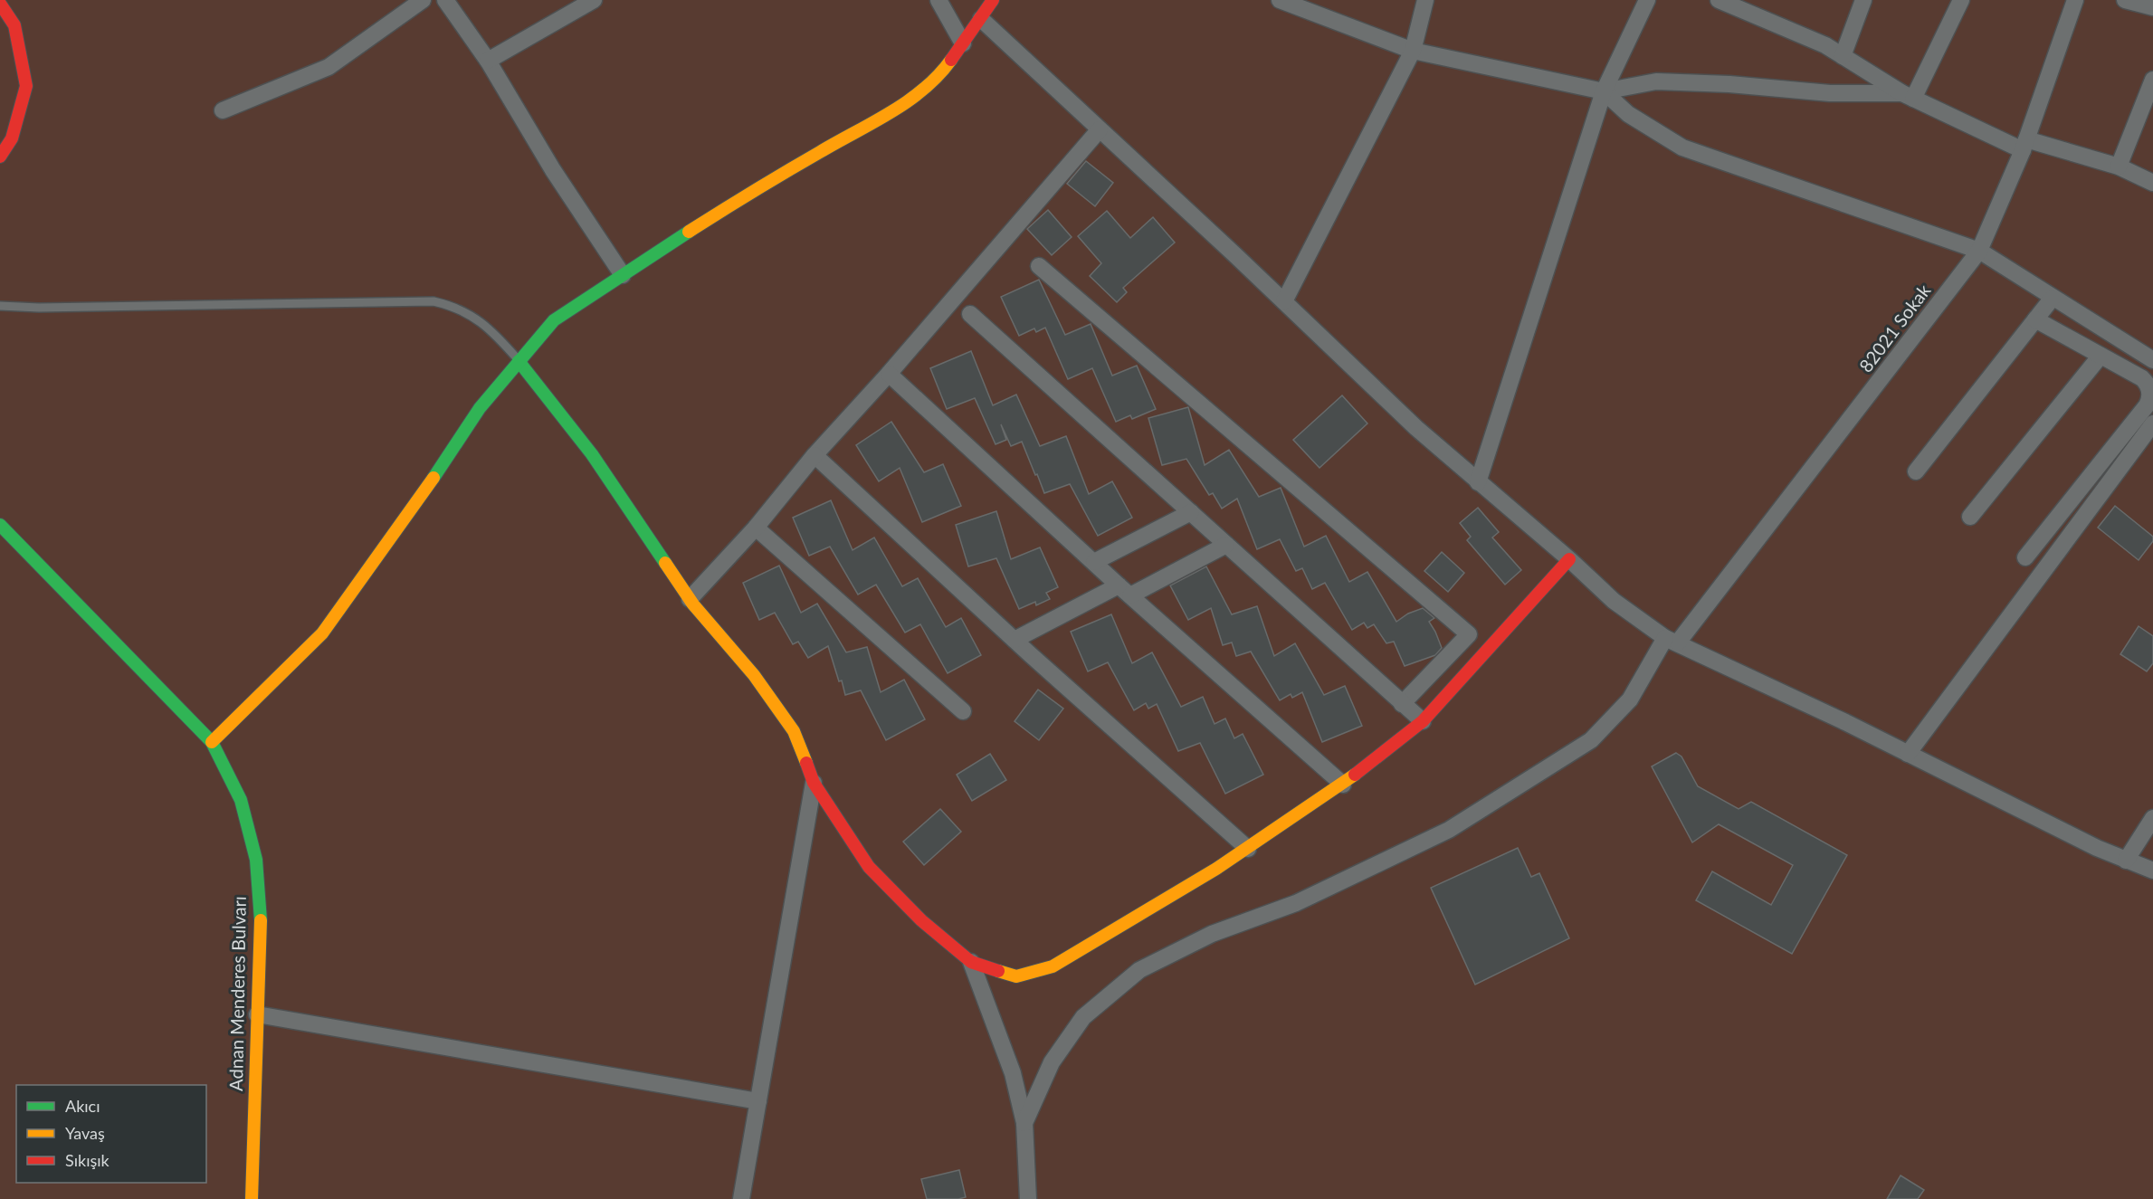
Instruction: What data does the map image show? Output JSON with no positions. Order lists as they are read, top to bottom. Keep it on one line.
{"streets":{"street":["82021 Sokak","Adnan Menderes Bulvarı"]},"legend":["Akıcı","Yavaş","Sıkışık"]}
